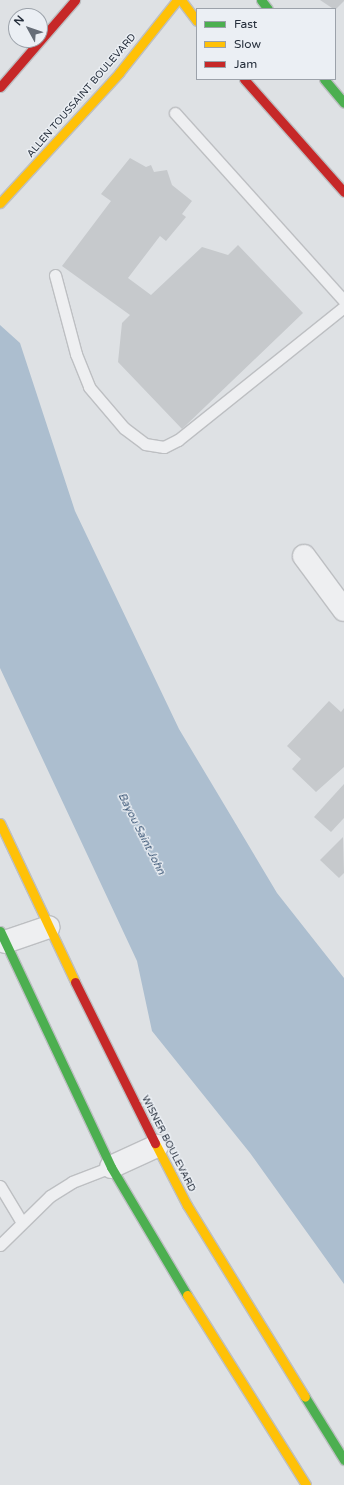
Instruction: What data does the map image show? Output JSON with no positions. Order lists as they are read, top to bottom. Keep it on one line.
{"streets":{"street":["ALLEN TOUSSAINT BOULEVARD","WISNER BOULEVARD"]},"water":["Bayou Saint John"],"legend":["Fast","Slow","Jam"],"north":"top left"}
